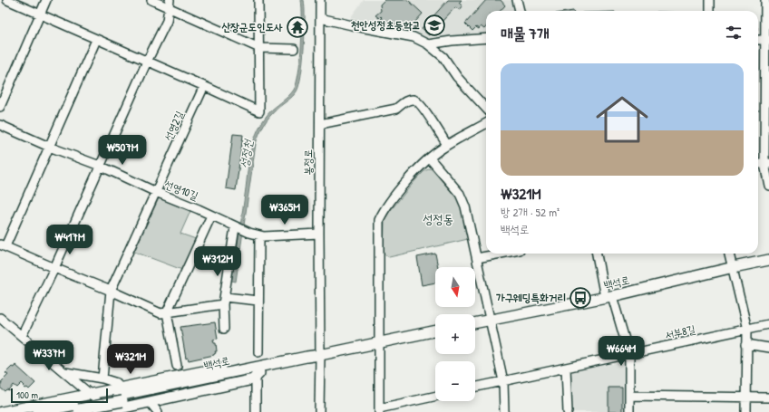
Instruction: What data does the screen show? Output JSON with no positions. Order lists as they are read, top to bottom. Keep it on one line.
{"streets":{"main road":["백석로"],"street":["선영2길","봉정로","선영10길","서부8길"]},"crossings":[["선영2길","선영10길"],["봉정로","선영10길"],["봉정로","백석로"]],"districts":["성정동"],"water":["성정천"],"places":{"school or university":["천안성정초등학교"],"temple":["산장군도인도사"],"bus stop":["가구웨딩특화거리"]},"scale_bar":"100 m","north":"bottom","page":{"heading":"매물 7개","list":[{"name":"₩321M","note":"방 2개 · 52 m² · 백석로"}],"price":["₩507M","₩365M","₩417M","₩312M","₩664M","₩337M","₩321M"],"map_buttons":["+","−"],"scale":"100 m"}}
